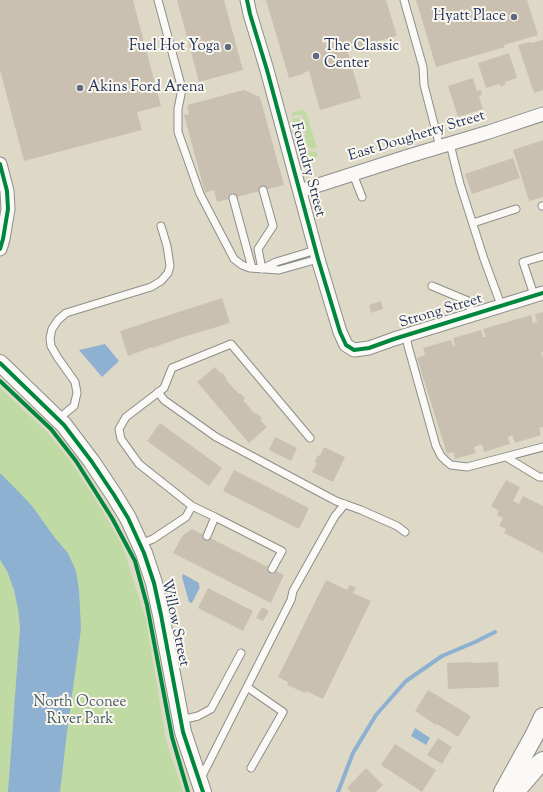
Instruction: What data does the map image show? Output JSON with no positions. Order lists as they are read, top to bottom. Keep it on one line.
{"streets":{"street":["East Dougherty Street","Foundry Street","Strong Street","Willow Street"]},"crossings":[["East Dougherty Street","Foundry Street"],["Foundry Street","Strong Street"]],"parks":["North Oconee River Park"],"places":["Hyatt Place","Fuel Hot Yoga","The Classic Center","Akins Ford Arena"]}
